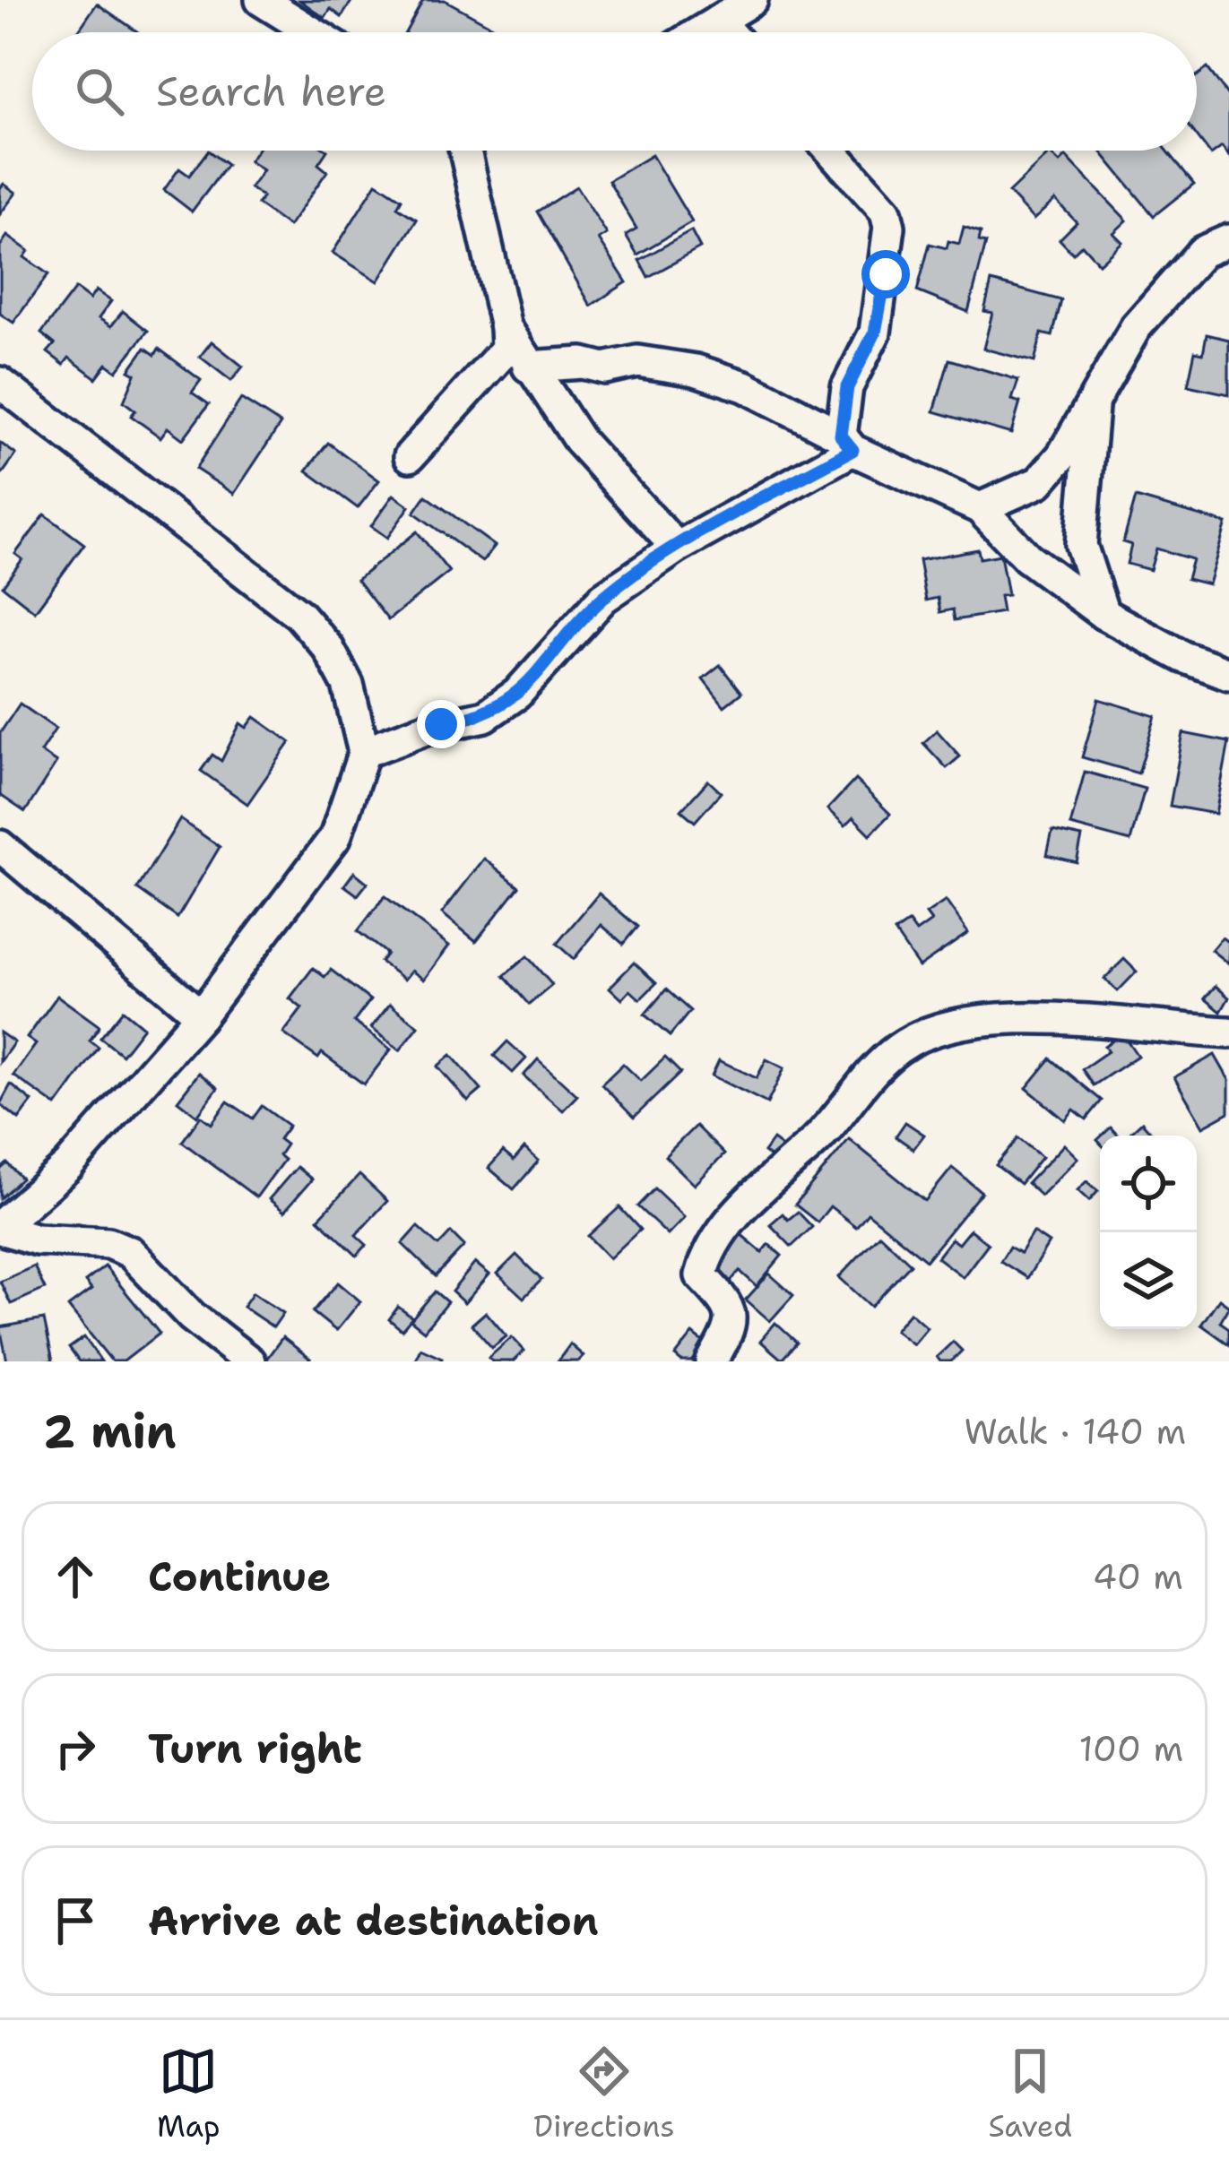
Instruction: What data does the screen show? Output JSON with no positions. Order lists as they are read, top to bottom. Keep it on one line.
{"page":{"search":"Search here","heading":["2 min","Walk · 140 m"],"list":[["Continue","40 m"],["Turn right","100 m"],"Arrive at destination"],"nav":["Map","Directions","Saved"]}}
